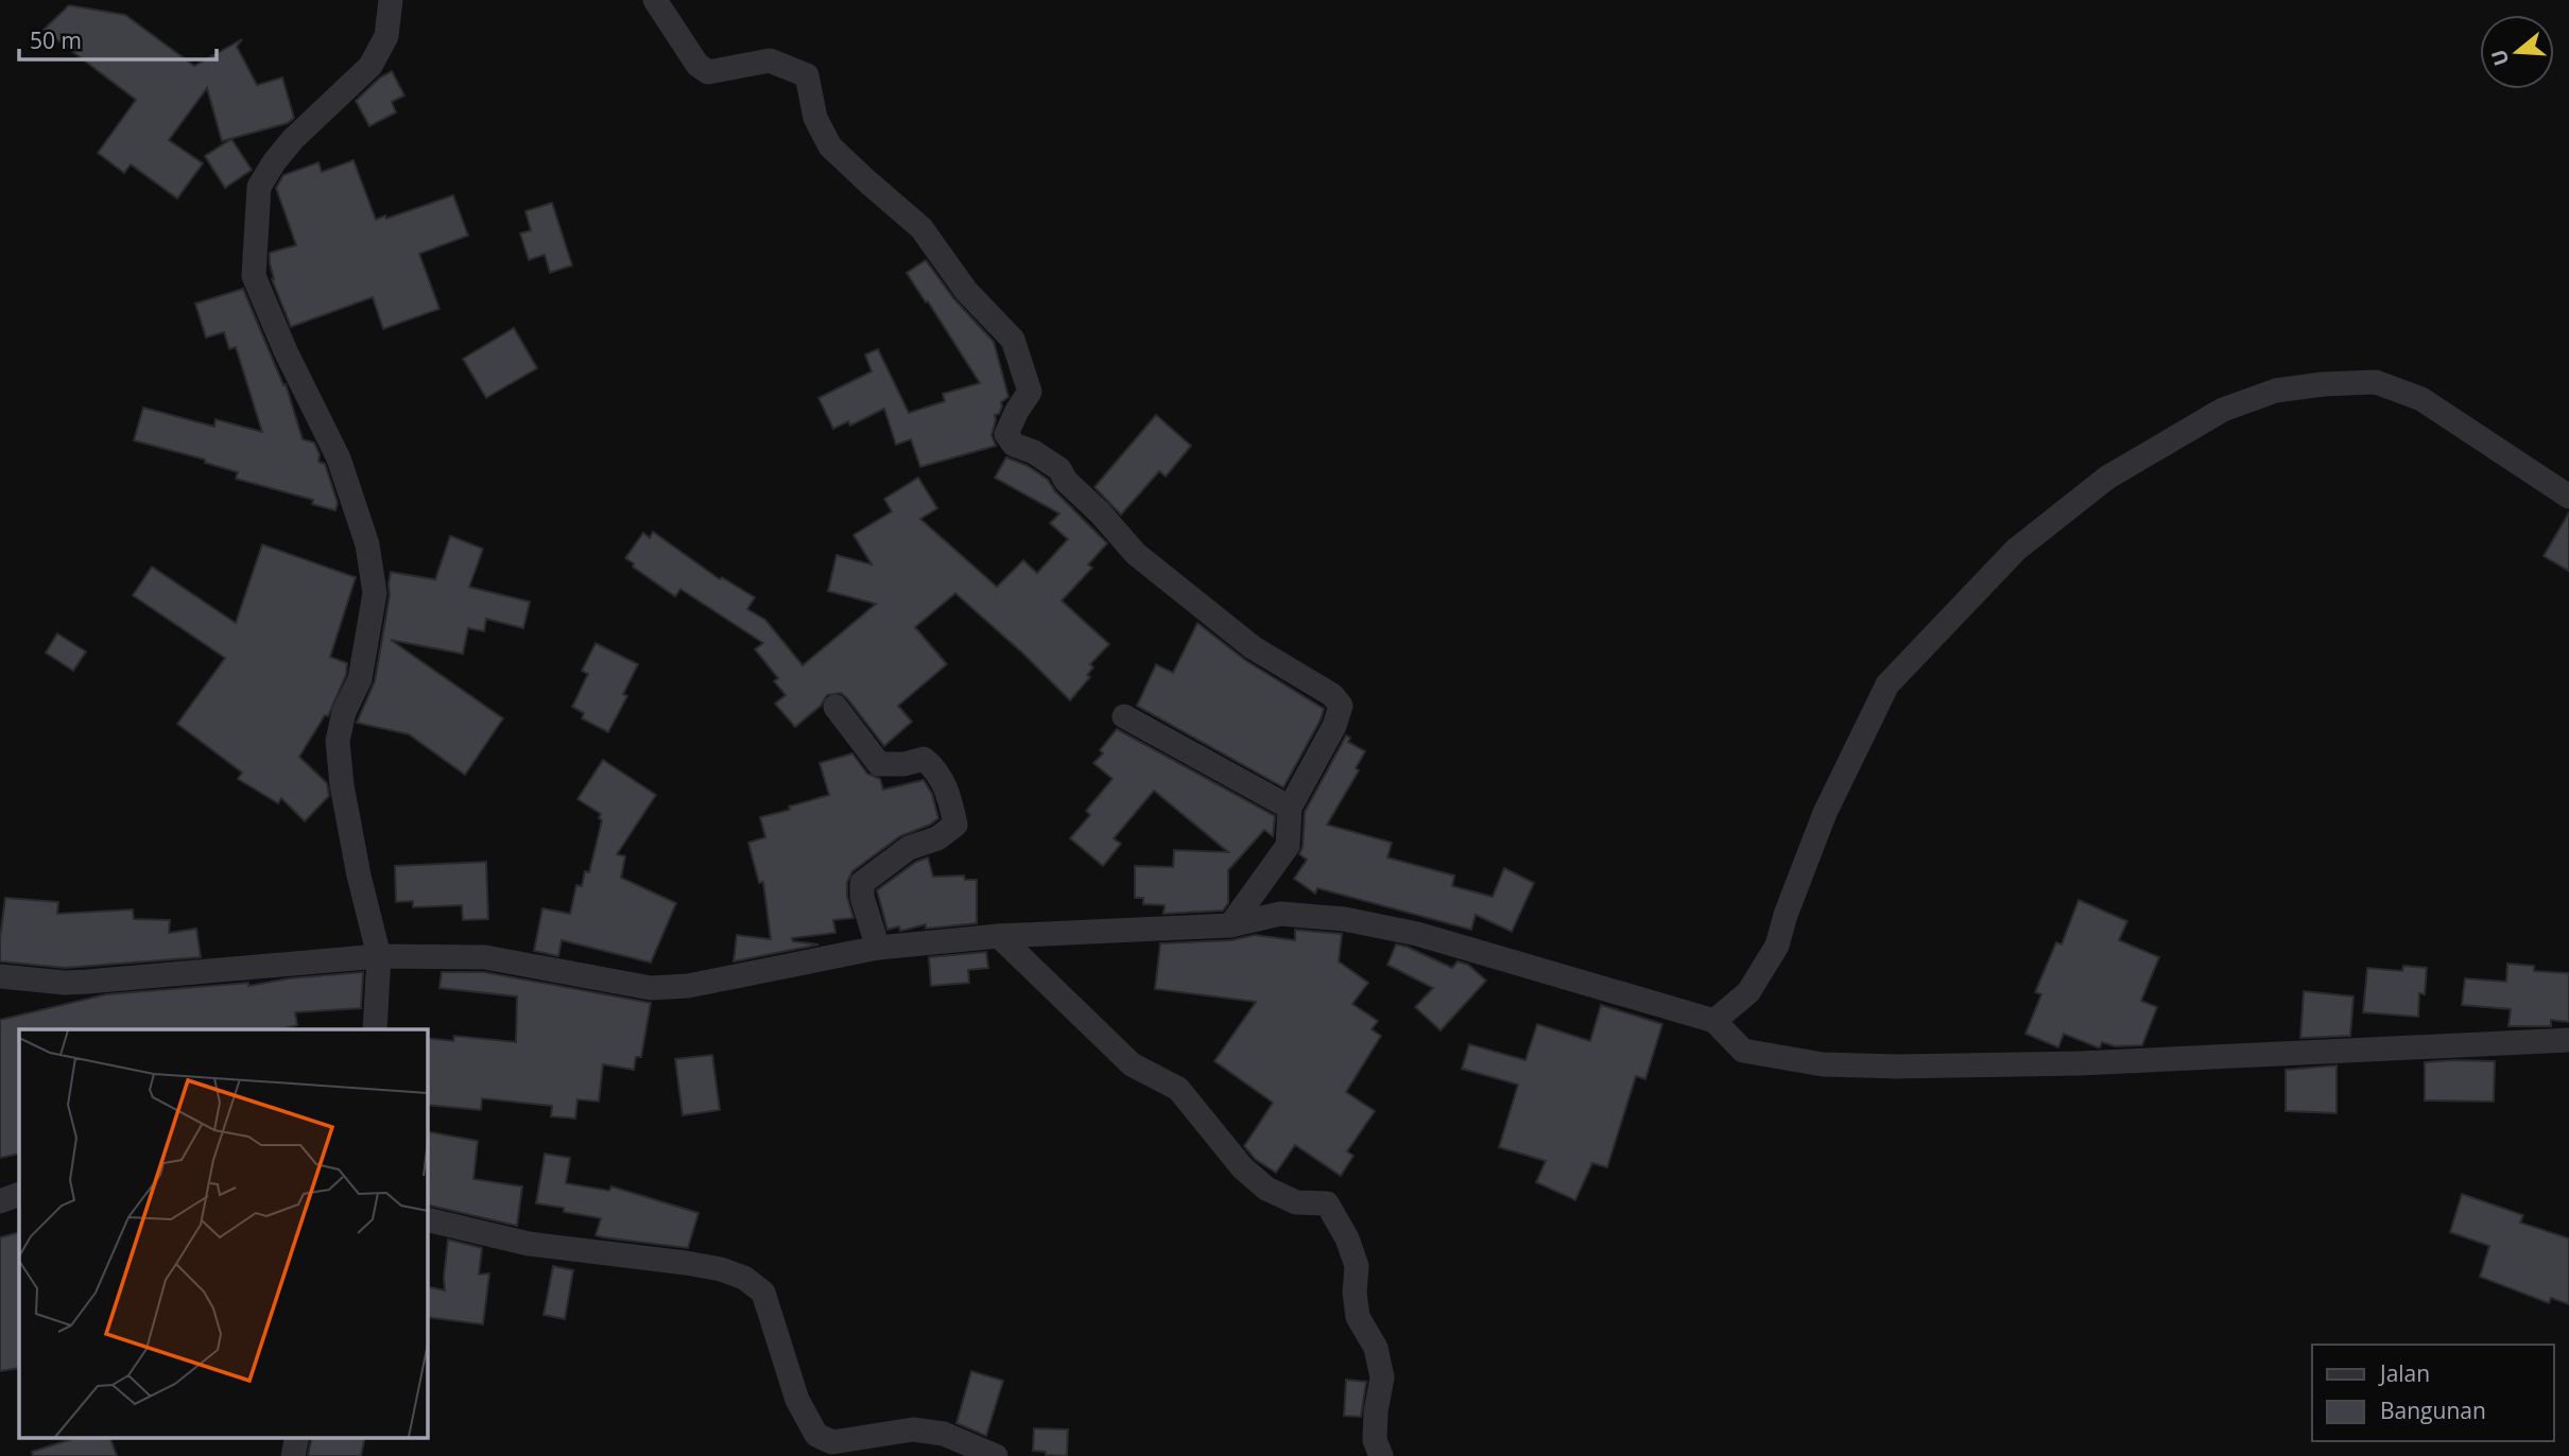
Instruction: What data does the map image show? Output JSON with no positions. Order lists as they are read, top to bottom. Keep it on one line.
{"legend":["Jalan","Bangunan"],"scale_bar":"50 m","north":"left"}
